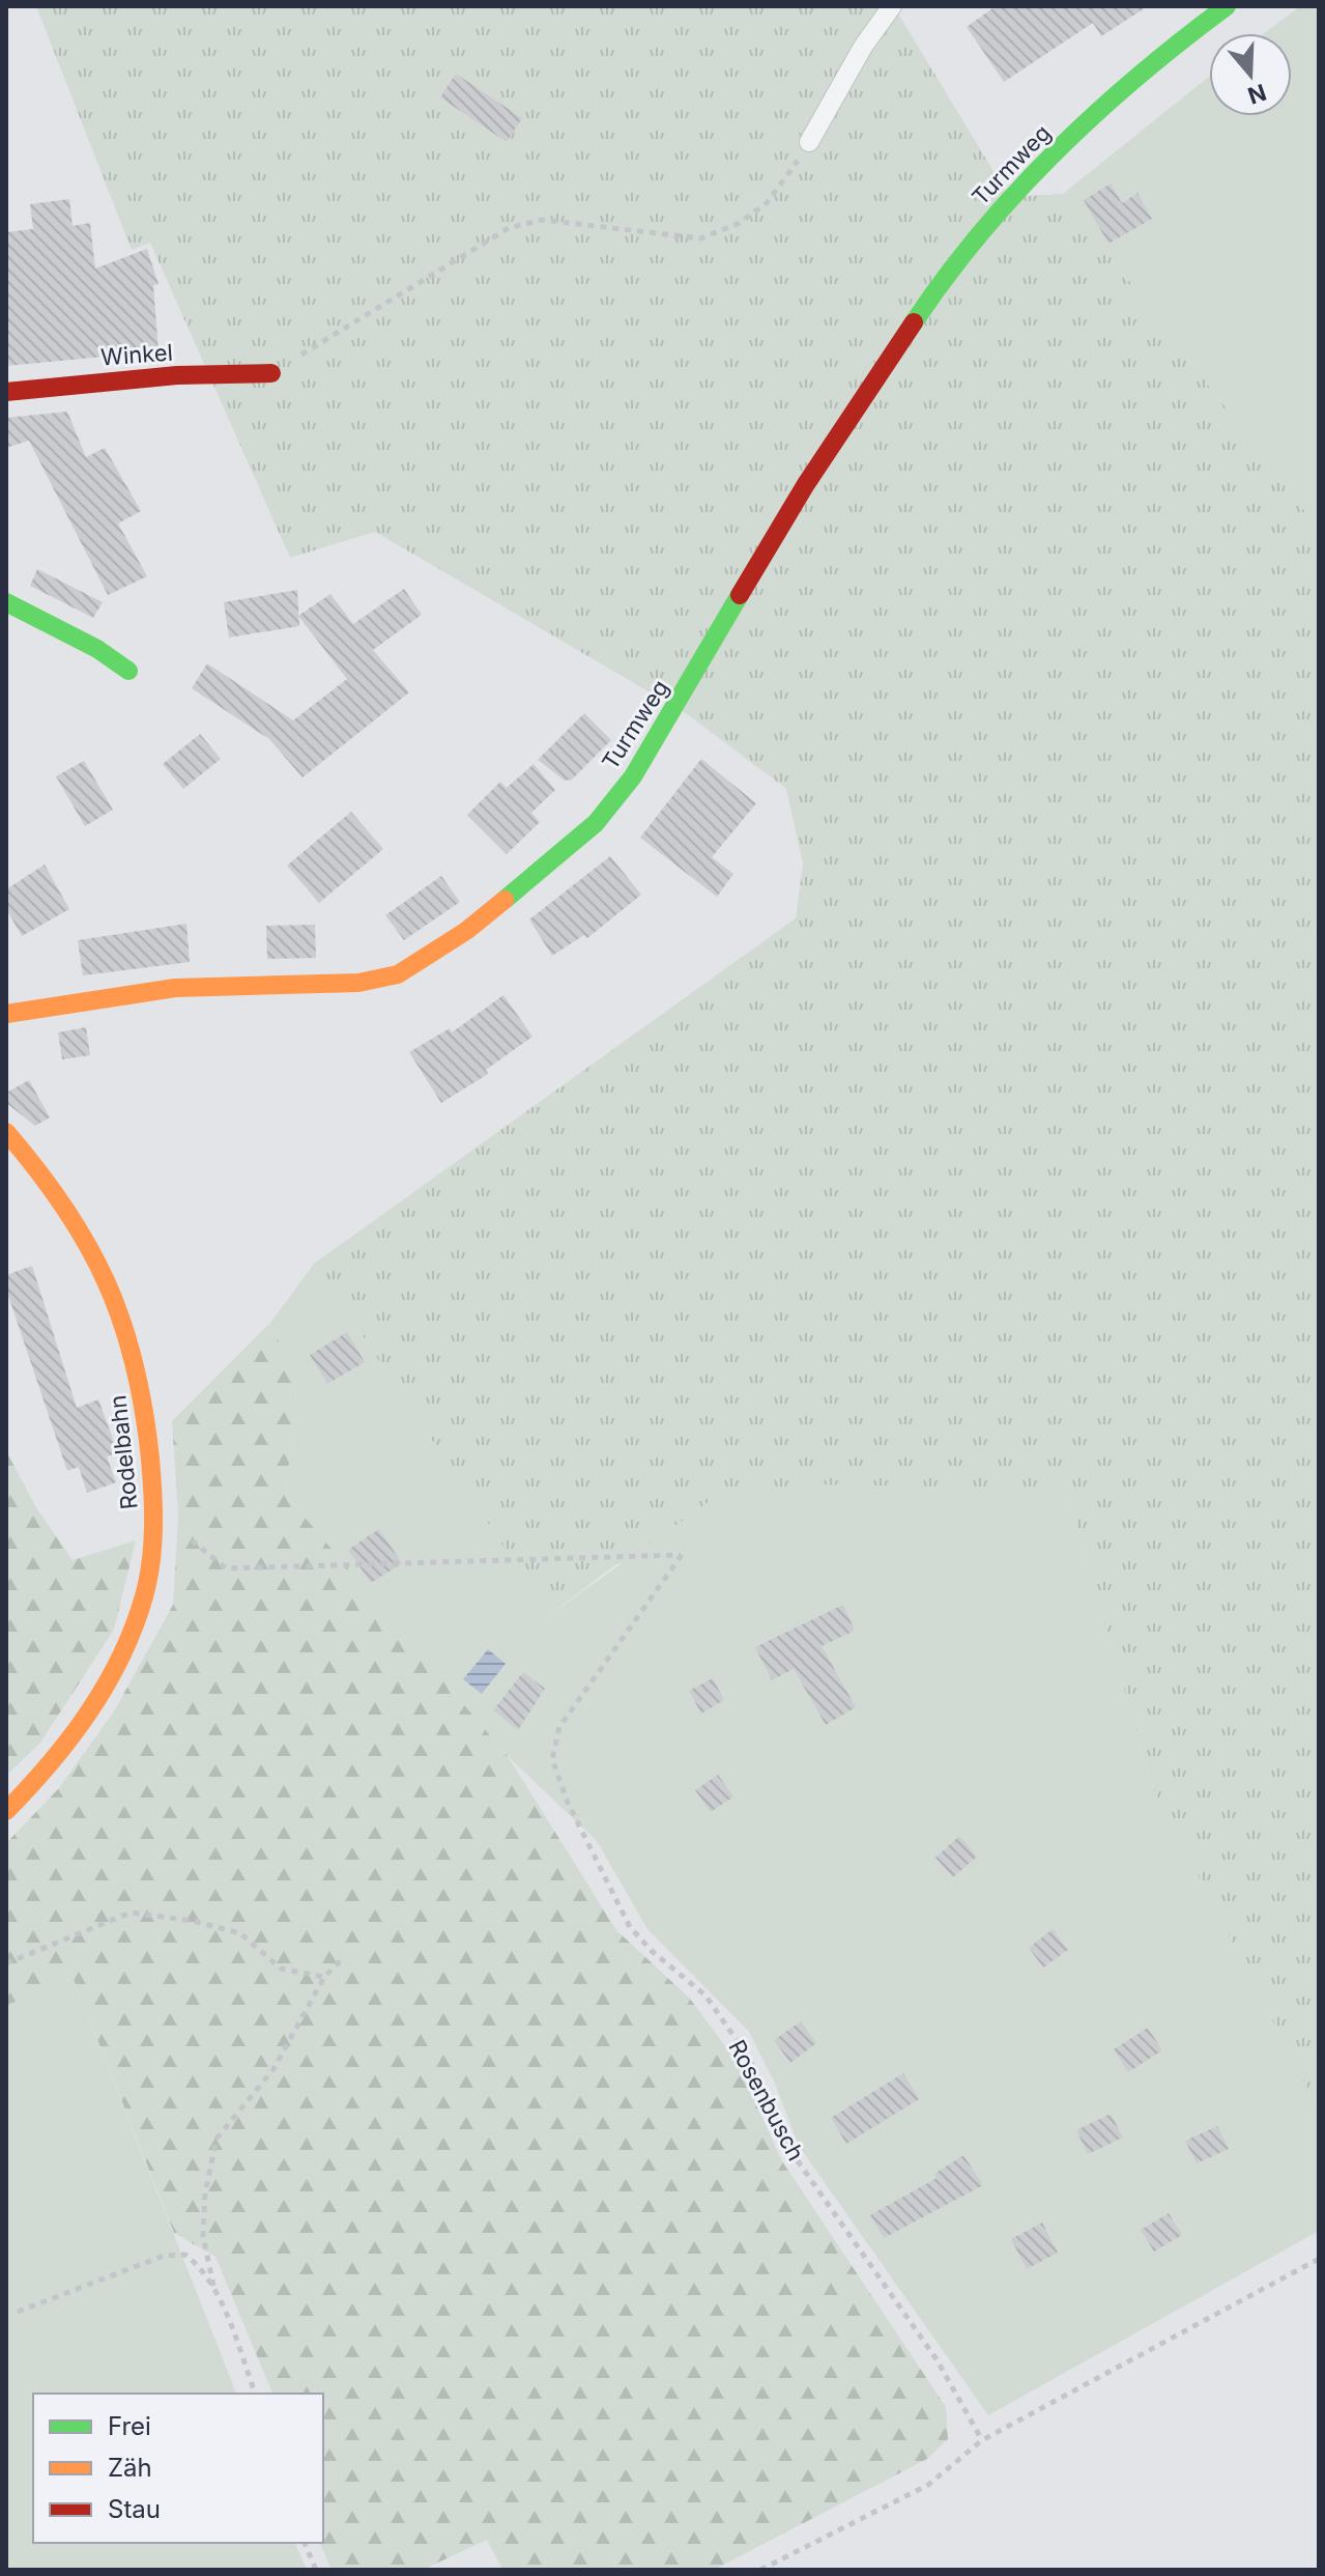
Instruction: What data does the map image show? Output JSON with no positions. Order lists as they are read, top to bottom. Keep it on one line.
{"streets":{"street":["Turmweg","Winkel","Rodelbahn"],"path":["Rosenbusch"]},"crossings":[["Rodelbahn","Rosenbusch"]],"legend":["Frei","Zäh","Stau"],"north":"bottom"}
